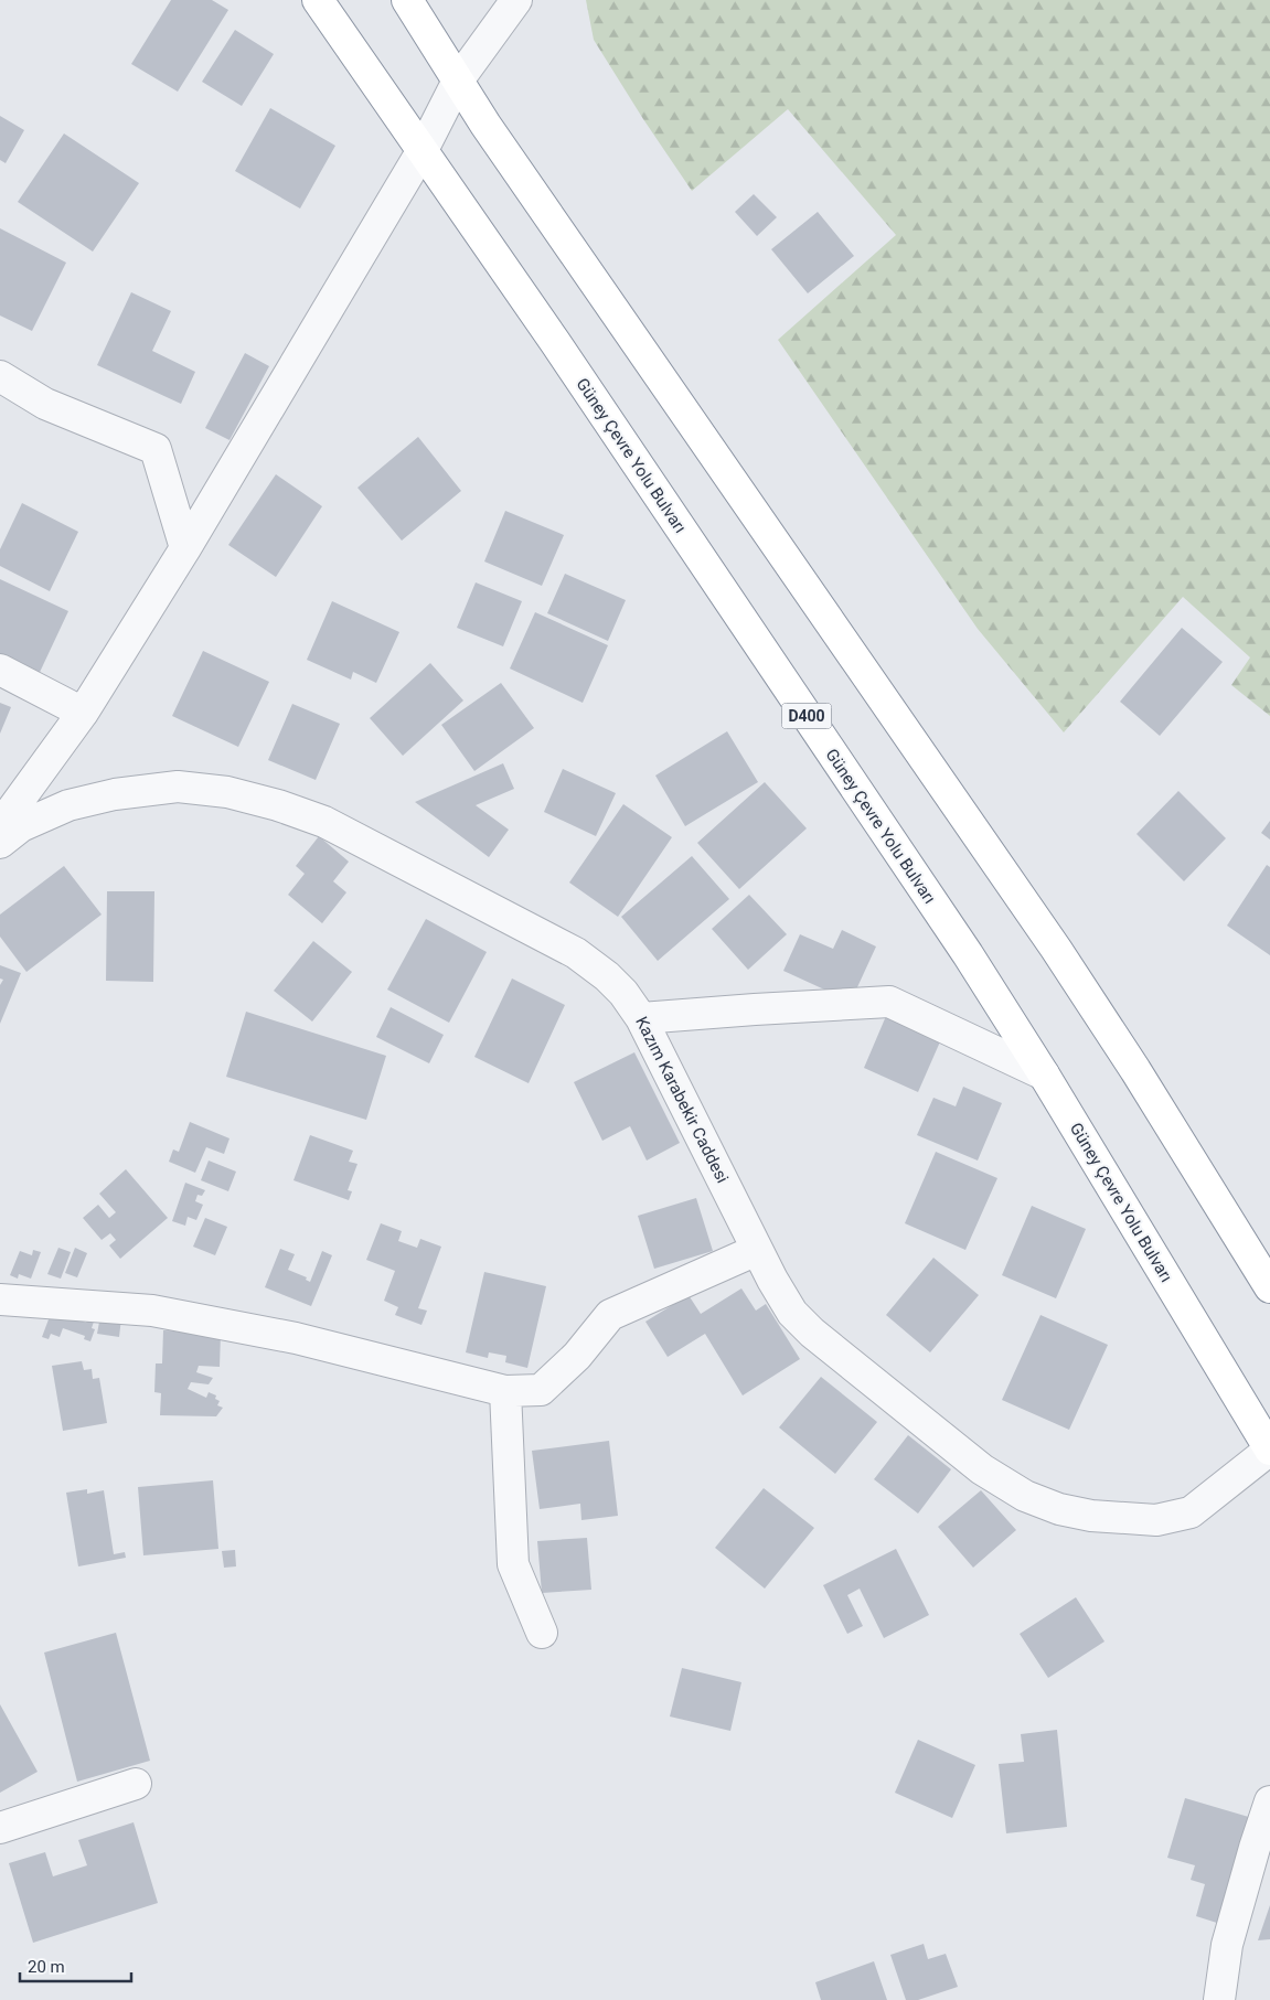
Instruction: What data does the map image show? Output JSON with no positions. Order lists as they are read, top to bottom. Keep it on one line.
{"streets":{"highway":["Güney Çevre Yolu Bulvarı","D400"],"street":["Kazım Karabekir Caddesi"]},"crossings":[["Güney Çevre Yolu Bulvarı","Kazım Karabekir Caddesi"]],"scale_bar":"20 m"}
